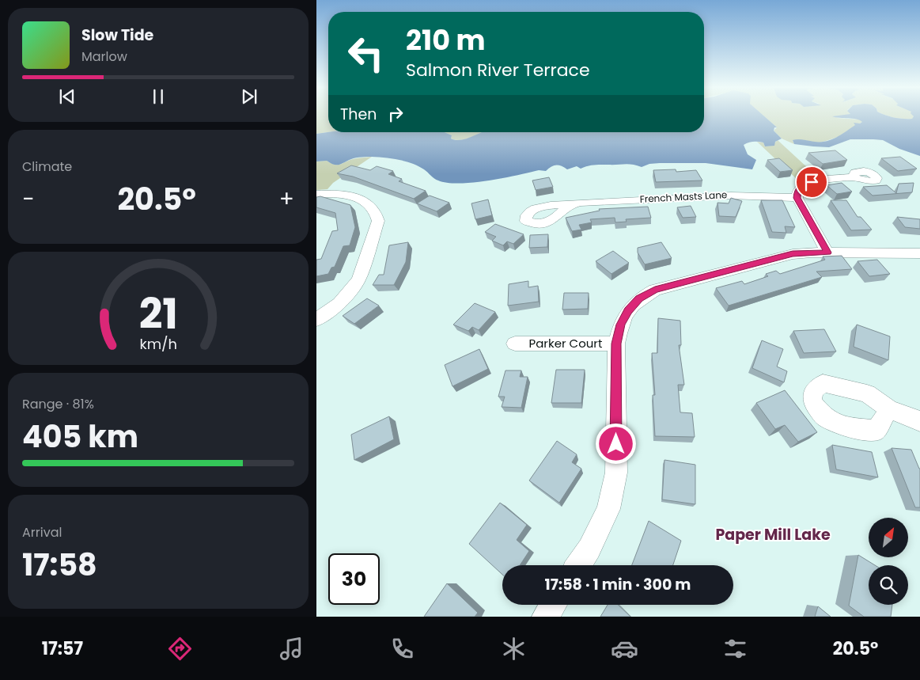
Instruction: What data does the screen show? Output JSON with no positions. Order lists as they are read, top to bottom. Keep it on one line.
{"streets":{"street":["French Masts Lane","Parker Court"]},"districts":["Paper Mill Lake"],"north":"top right","page":{"turn":["210 m","Salmon River Terrace"],"song":["Slow Tide","Marlow"],"then":"Then","tile":["Climate",["Range · 81%","405 km"],["Arrival","17:58"]],"heat":["−","20.5°","+"],"limit":"30","trip":"17:58 · 1 min · 300 m","tabs":["17:57","20.5°"],"gauge":["21","km/h"]}}
